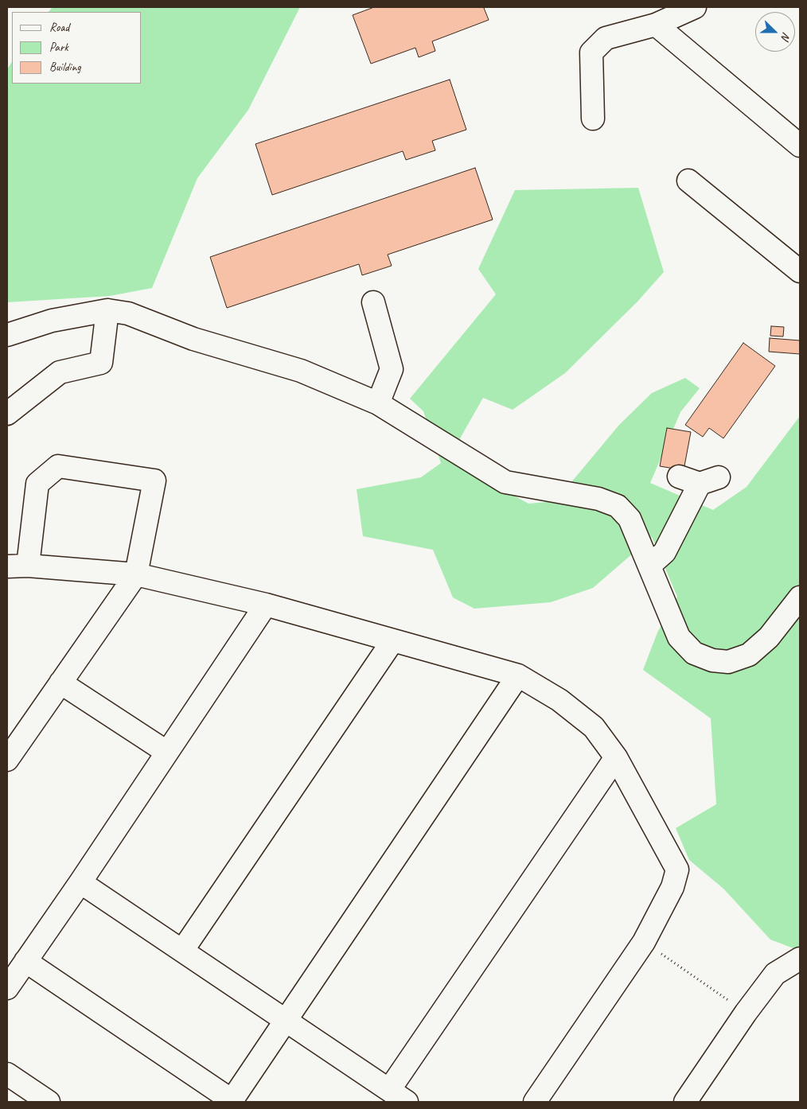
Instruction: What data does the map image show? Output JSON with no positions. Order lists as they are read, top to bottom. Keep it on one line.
{"legend":["Road","Park","Building"],"north":"right"}
